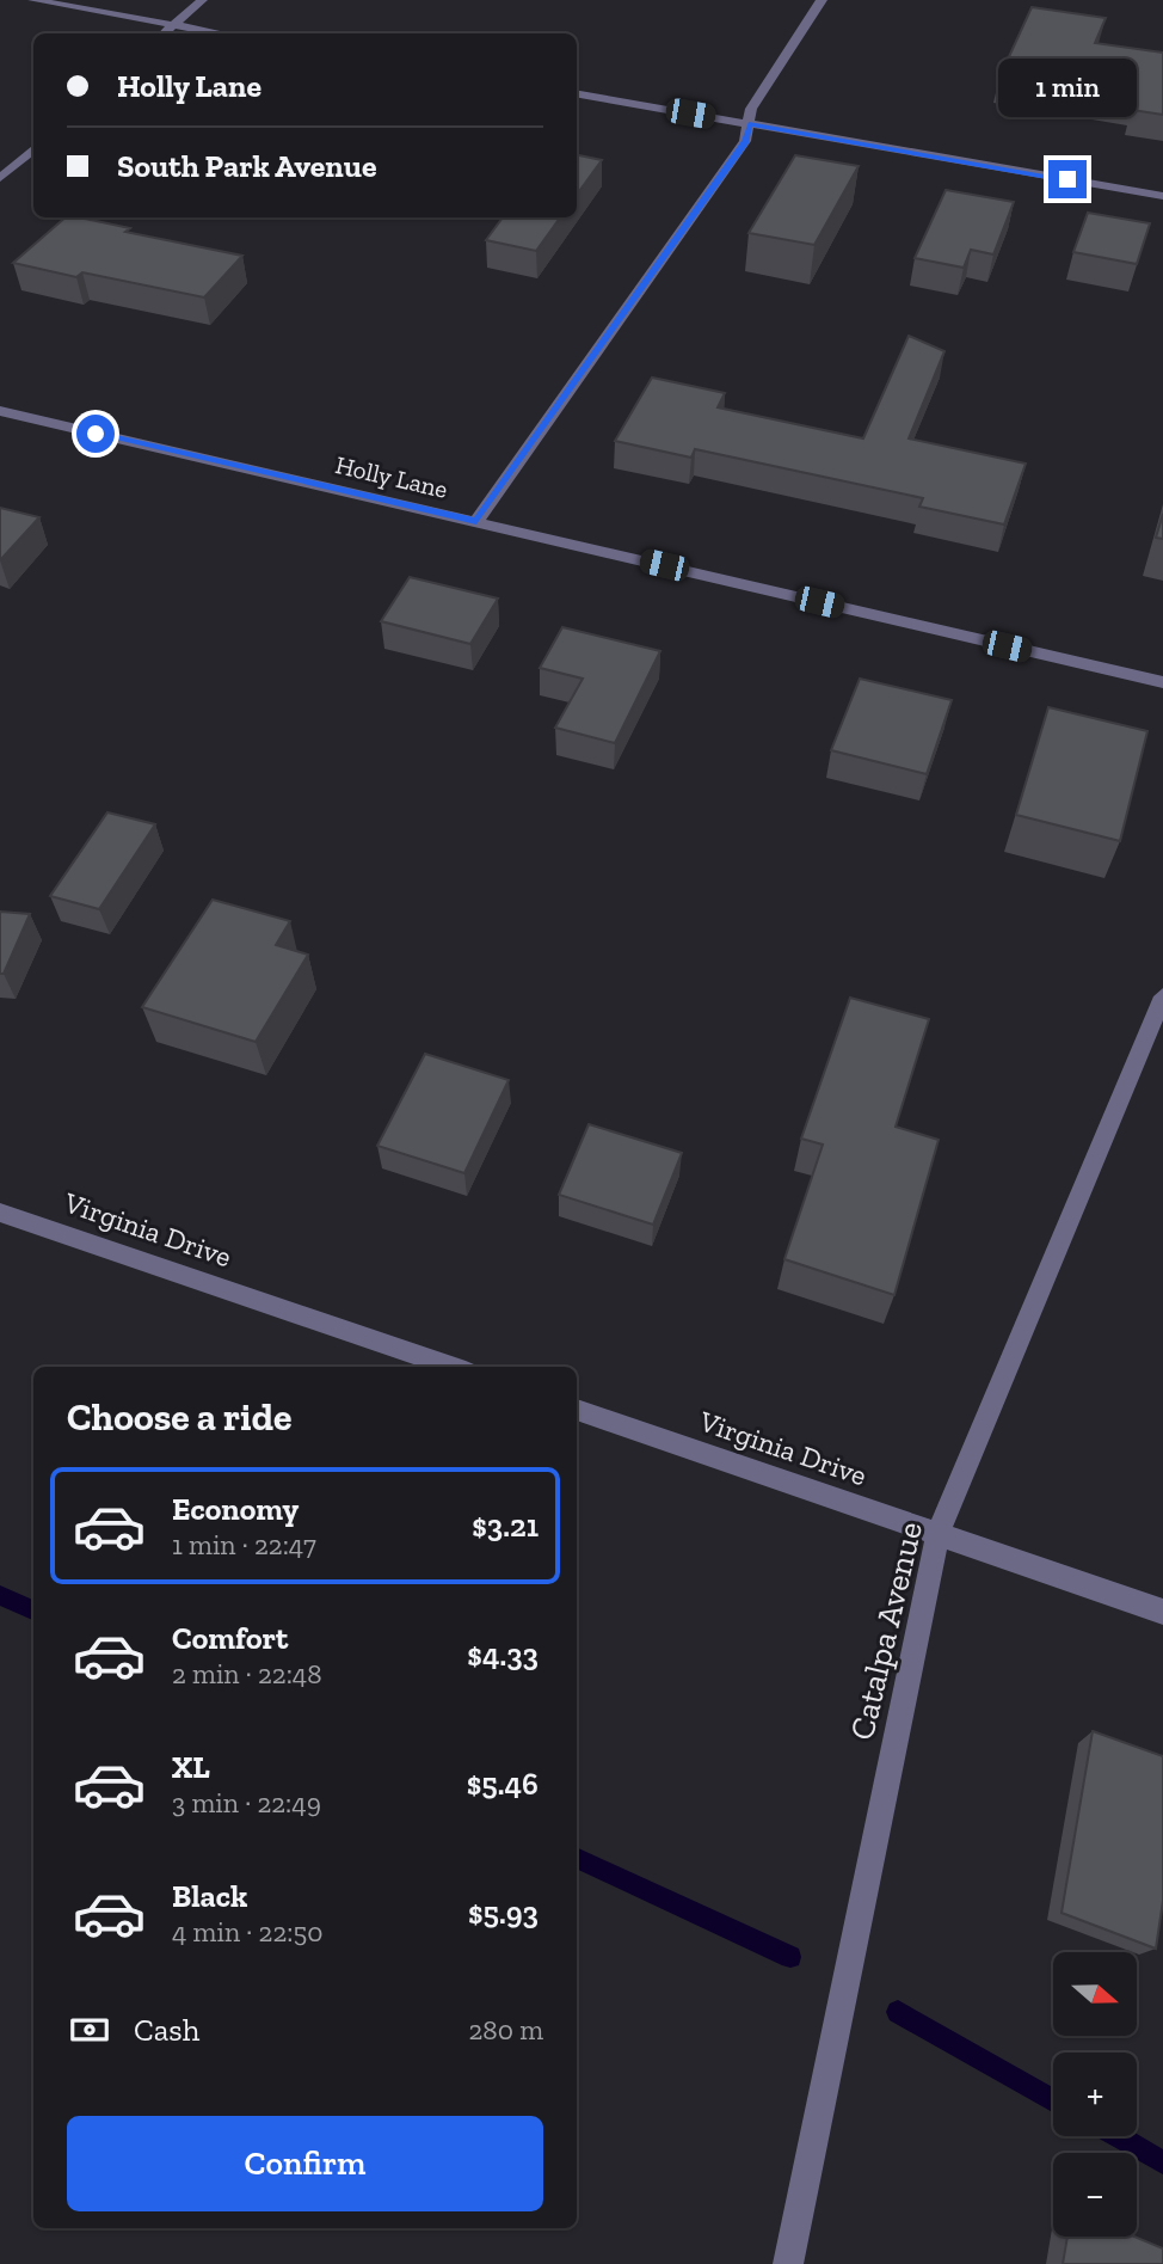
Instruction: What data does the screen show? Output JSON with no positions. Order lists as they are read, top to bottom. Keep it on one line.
{"streets":{"street":["Holly Lane","Virginia Drive","Catalpa Avenue"]},"crossings":[["Virginia Drive","Catalpa Avenue"]],"north":"right","page":{"banner":["Holly Lane","South Park Avenue"],"bubble":"1 min","heading":"Choose a ride","list":[{"name":"Economy","note":"1 min · 22:47","value":"$3.21"},{"name":"Comfort","note":"2 min · 22:48","value":"$4.33"},{"name":"XL","note":"3 min · 22:49","value":"$5.46"},{"name":"Black","note":"4 min · 22:50","value":"$5.93"}],"map_buttons":["+","−"],"pay":["Cash","280 m"],"buttons":"Confirm"}}
